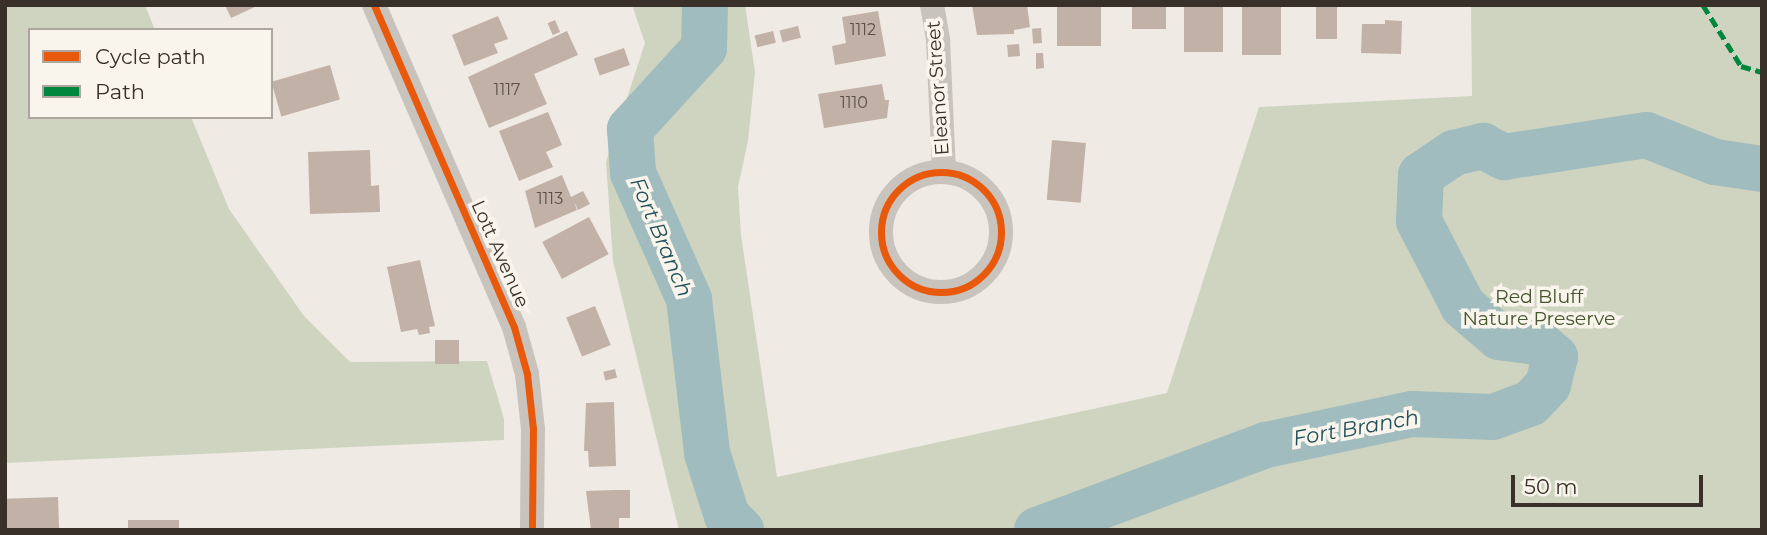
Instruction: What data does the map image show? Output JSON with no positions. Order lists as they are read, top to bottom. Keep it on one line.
{"streets":{"street":["Eleanor Street","Lott Avenue"]},"water":["Fort Branch"],"parks":["Red Bluff Nature Preserve"],"house_numbers":["1112","1117","1110","1113"],"legend":["Cycle path","Path"],"scale_bar":"50 m"}
